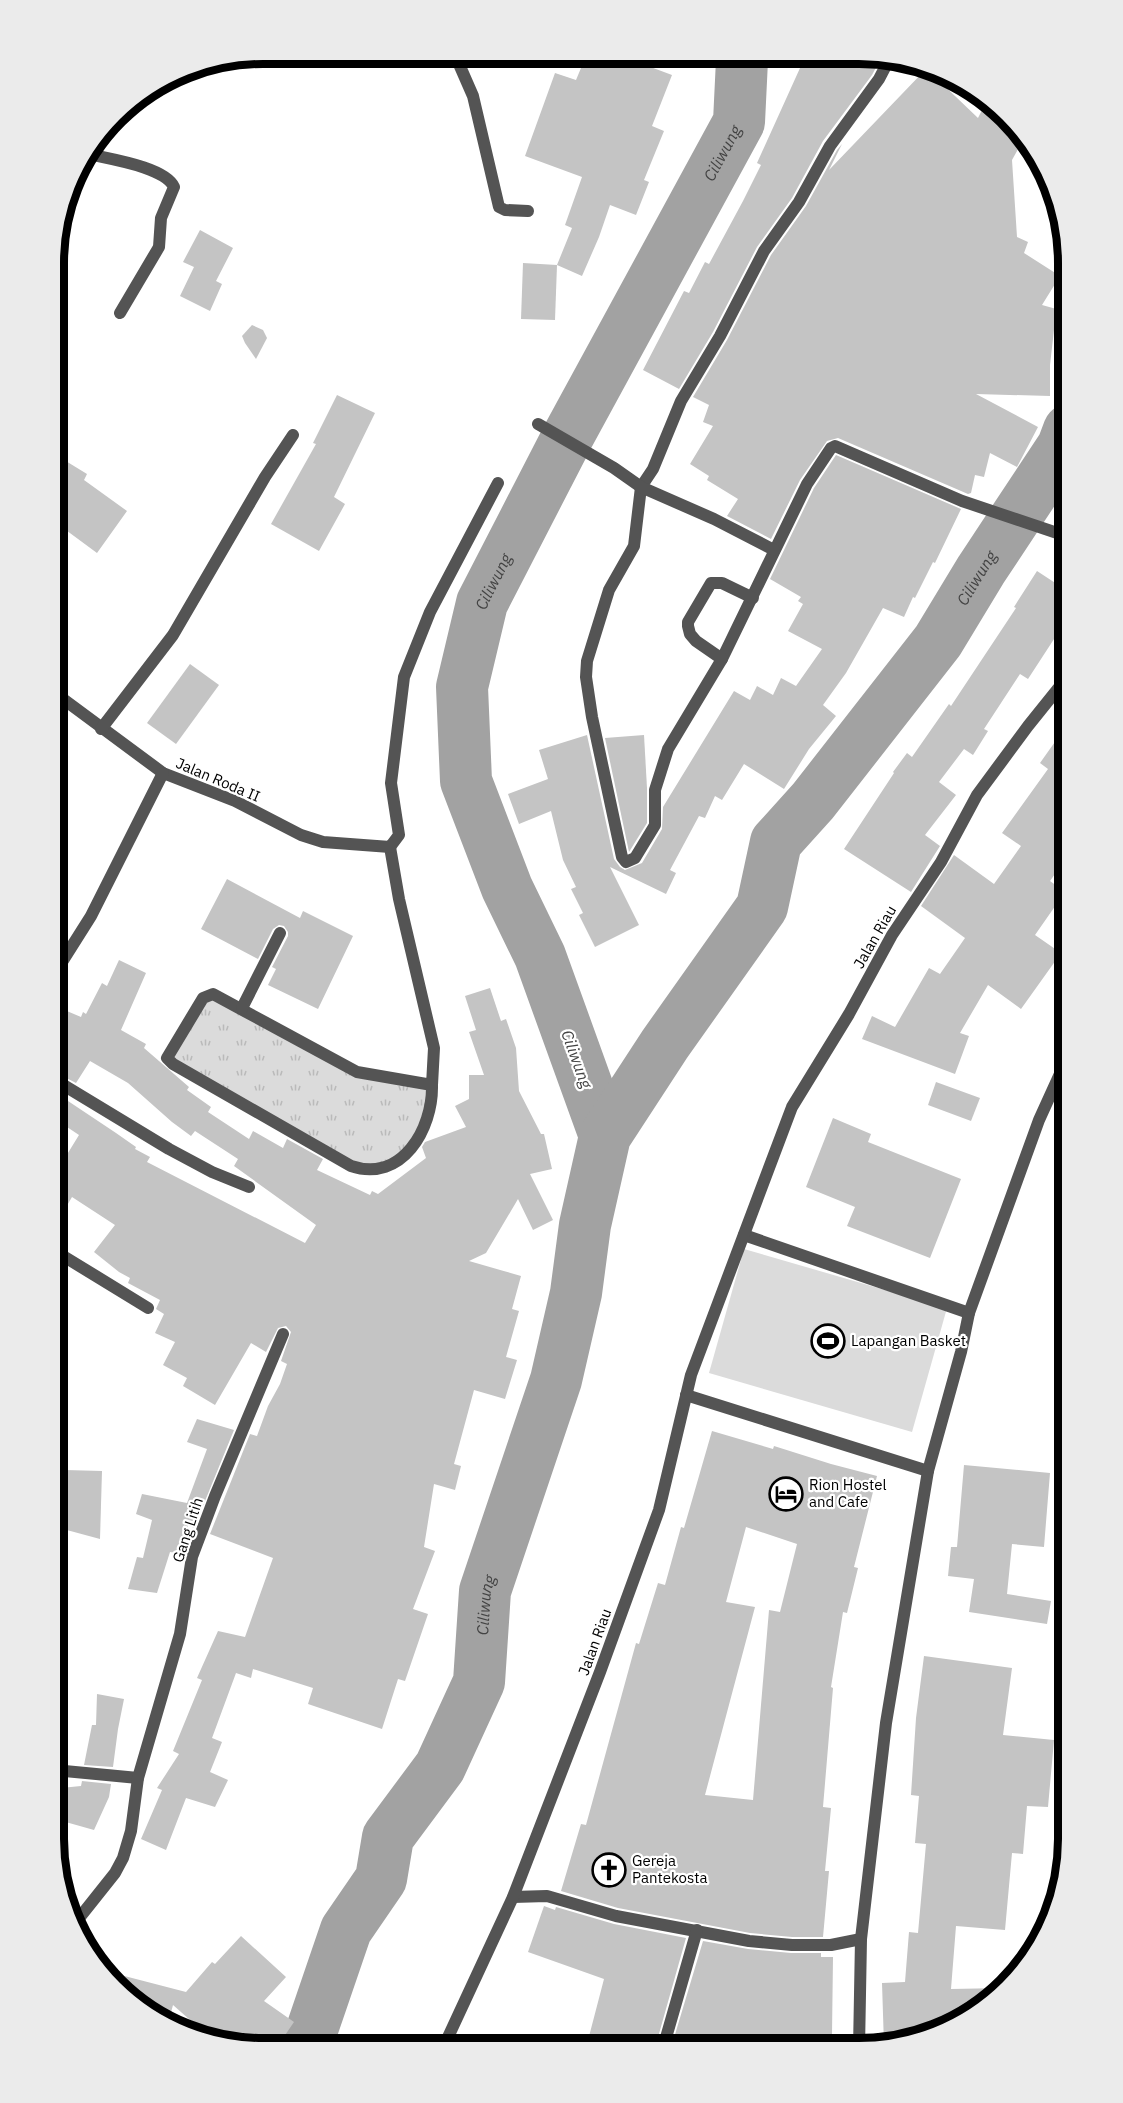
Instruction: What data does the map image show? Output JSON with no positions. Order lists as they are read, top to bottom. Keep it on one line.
{"streets":{"street":["Jalan Roda II","Jalan Riau","Gang Litih"]},"water":["Ciliwung"],"places":{"sports":["Lapangan Basket"],"hotel":["Rion Hostel and Cafe"],"church":["Gereja Pantekosta"]}}
